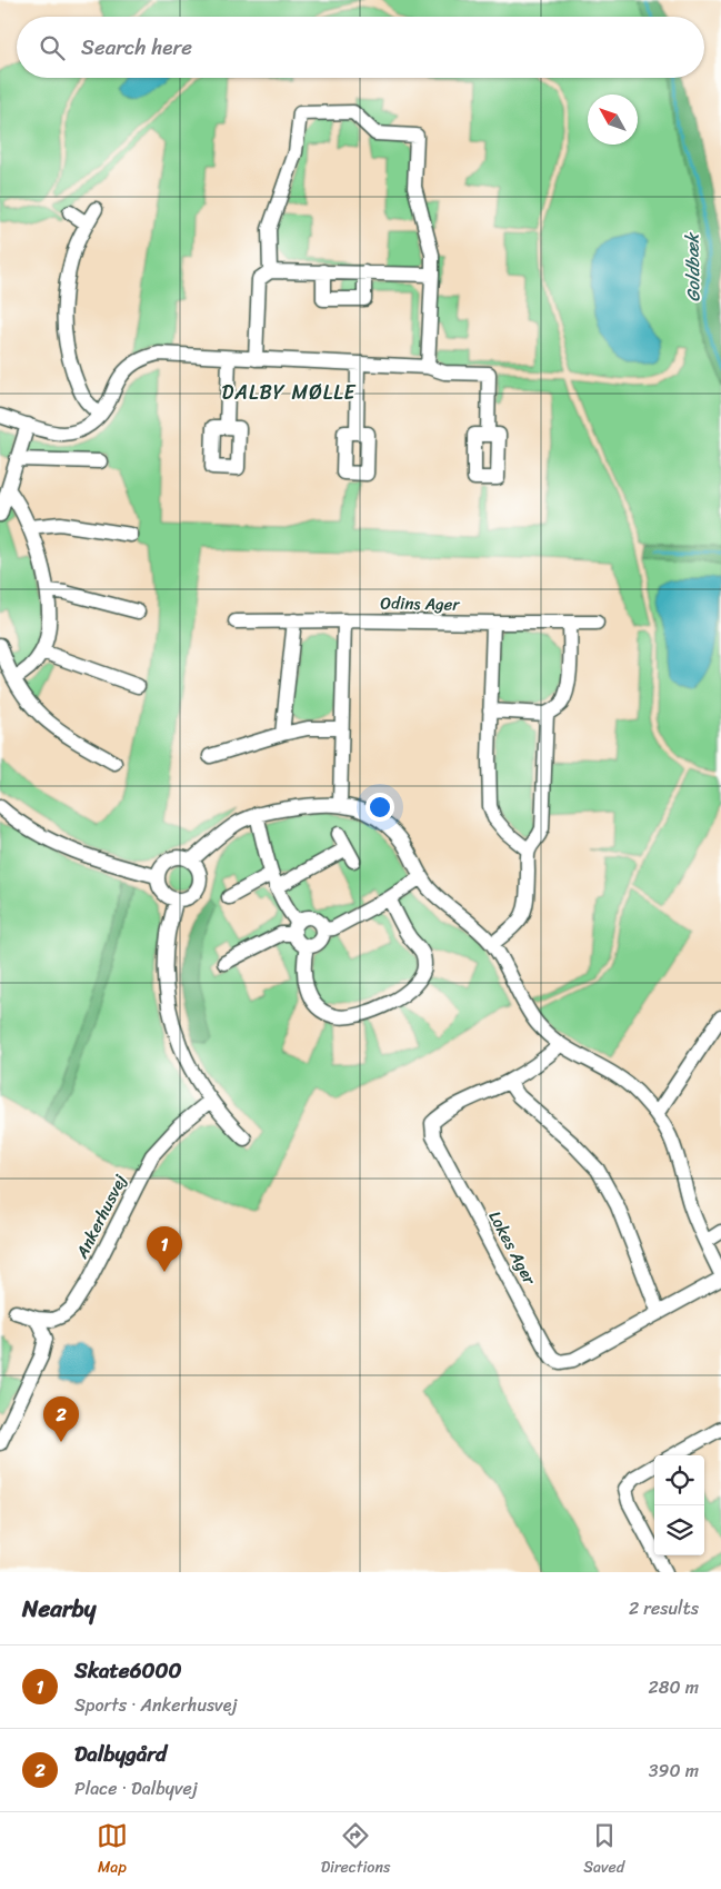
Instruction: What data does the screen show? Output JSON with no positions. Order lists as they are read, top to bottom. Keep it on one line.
{"streets":{"street":["Odins Ager","Ankerhusvej","Lokes Ager"]},"districts":["DALBY MØLLE"],"water":["Goldbæk"],"north":"top left","page":{"search":"Search here","pins":["1","2"],"heading":["Nearby","2 results"],"list":[{"mark":"1","name":"Skate6000","note":"Sports · Ankerhusvej","value":"280 m"},{"mark":"2","name":"Dalbygård","note":"Place · Dalbyvej","value":"390 m"}],"nav":["Map","Directions","Saved"]}}
